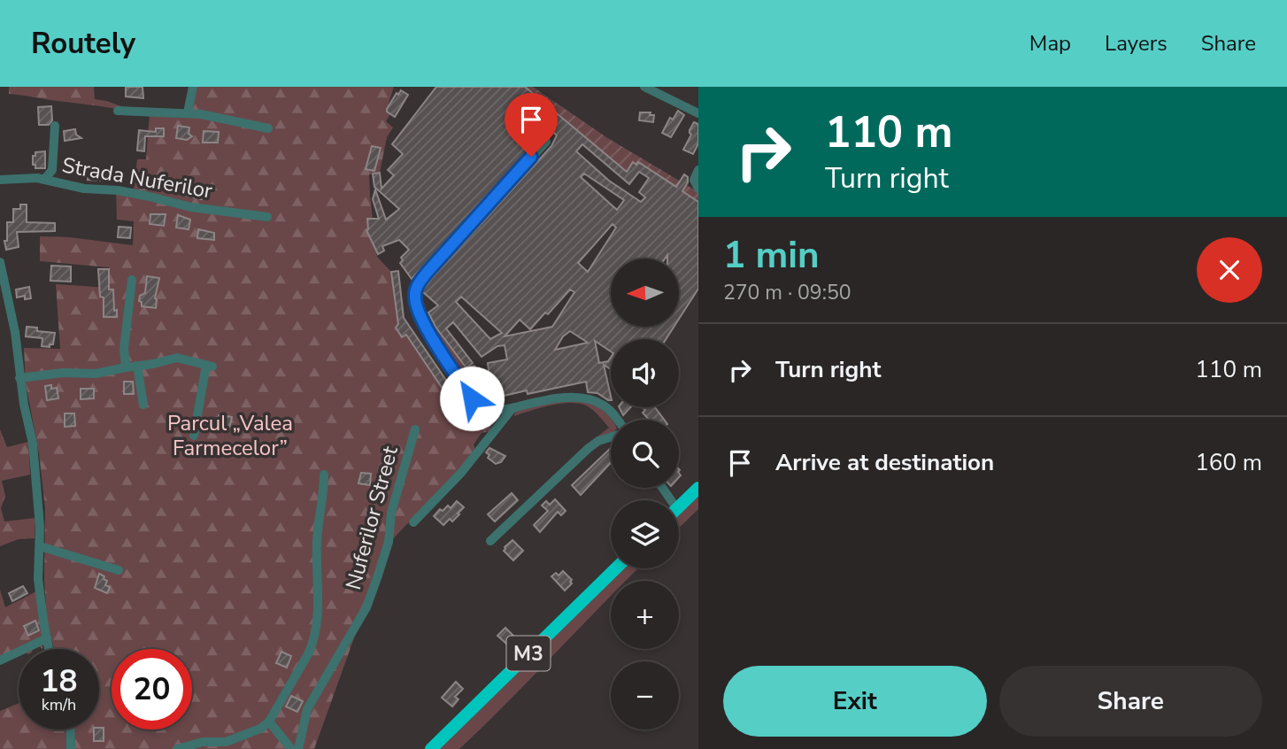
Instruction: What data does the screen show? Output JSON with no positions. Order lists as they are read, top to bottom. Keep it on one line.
{"streets":{"highway":["M3"],"street":["Strada Nuferilor","Nuferilor Street"]},"parks":["Parcul „Valea Farmecelor”"],"north":"left","page":{"header":"Routely","nav":["Map","Layers","Share"],"turn":["110 m","Turn right"],"heading":["1 min","270 m · 09:50"],"map_buttons":["+","−"],"list":[{"name":"Turn right","value":"110 m"},{"name":"Arrive at destination","value":"160 m"}],"speed":"18 km/h","limit":"20","buttons":["Exit","Share"]}}
